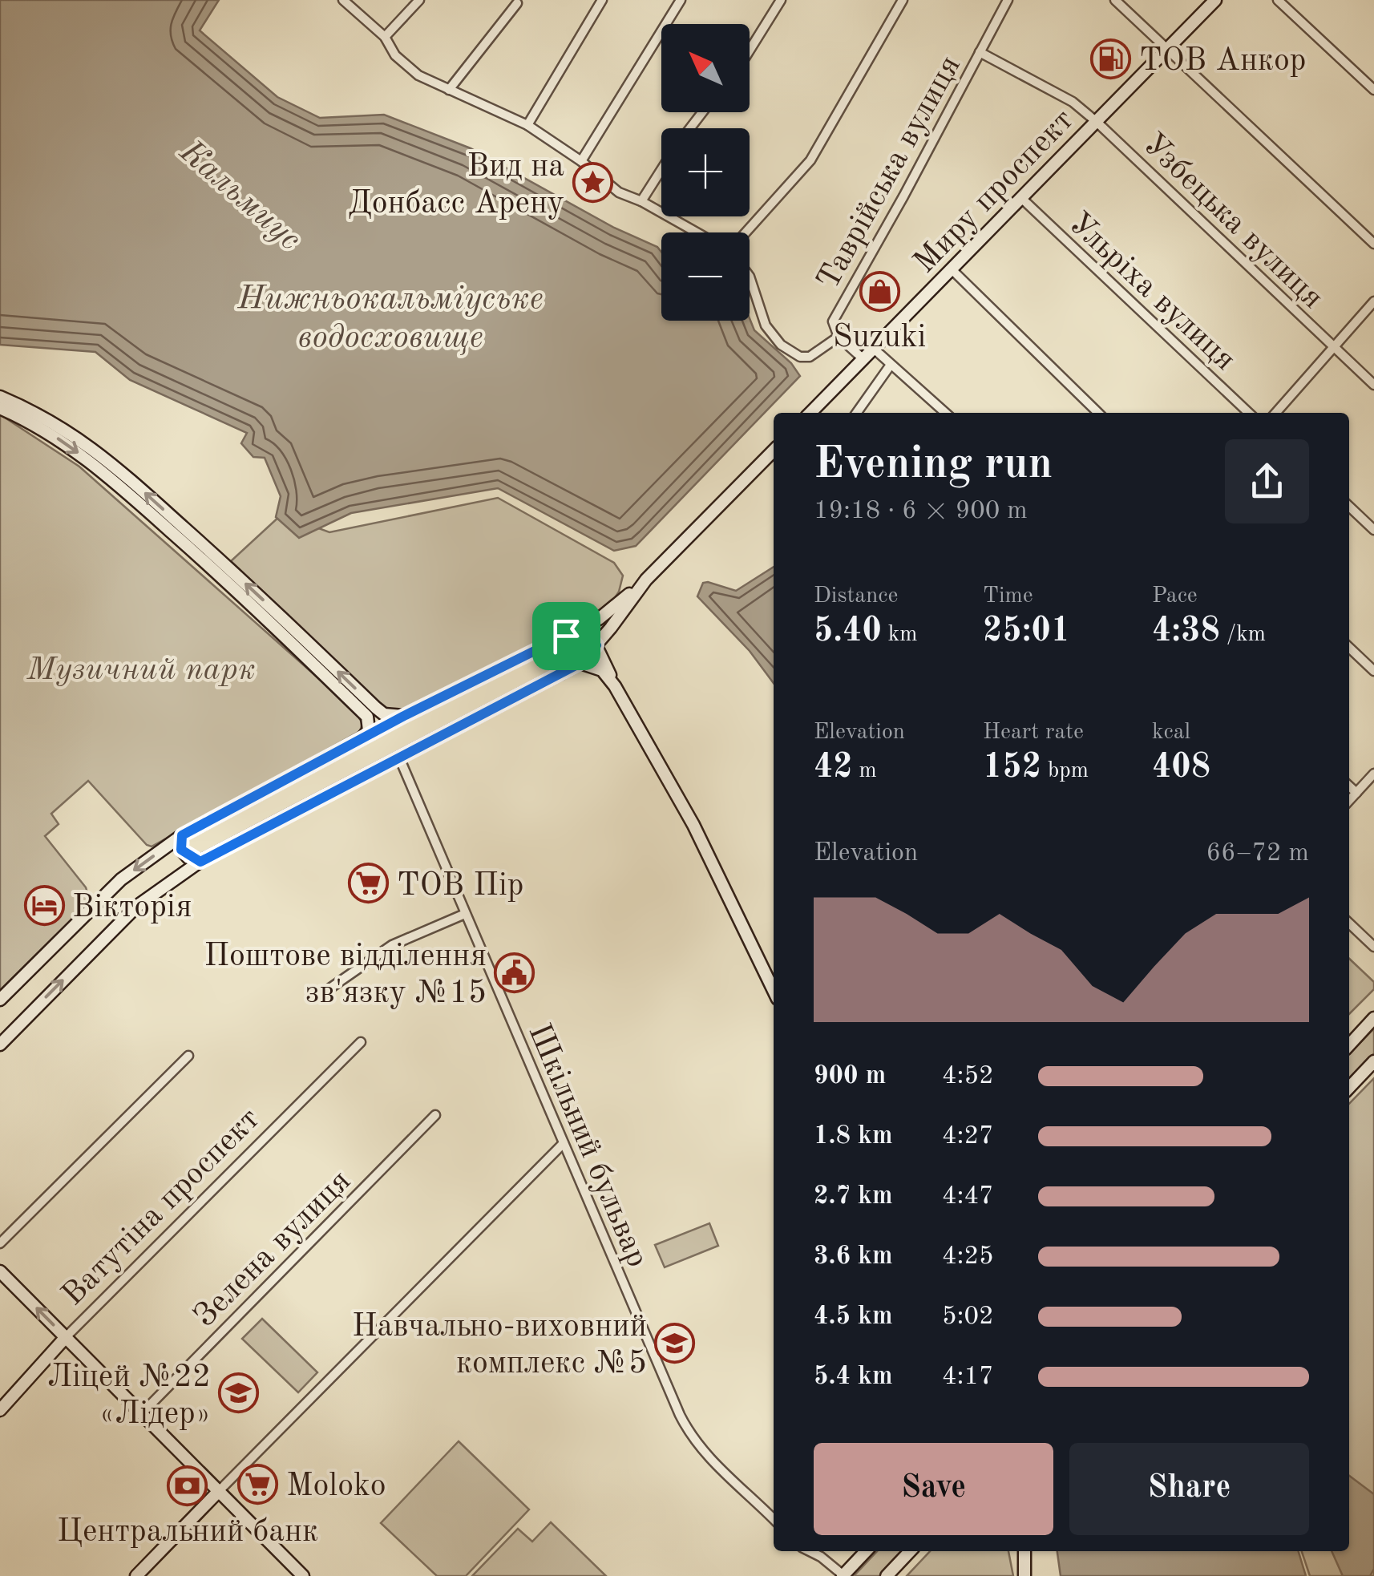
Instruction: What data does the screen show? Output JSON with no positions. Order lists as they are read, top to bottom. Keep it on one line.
{"streets":{"main road":["Миру проспект","Ватутіна проспект"],"street":["Таврійська вулиця","Узбецька вулиця","Ульріха вулиця","Шкільний бульвар","Зелена вулиця"]},"crossings":[["Таврійська вулиця","Миру проспект"],["Таврійська вулиця","Узбецька вулиця"],["Миру проспект","Узбецька вулиця"],["Миру проспект","Ульріха вулиця"]],"water":["Кальмиус","Нижньокальміуське водосховище"],"parks":["Музичний парк"],"places":{"fuel station":["ТОВ Анкор"],"place":["Вид на Донбасс Арену"],"shop":["Suzuki"],"supermarket":["ТОВ Пір","Moloko"],"hotel":["Вікторія"],"public building":["Поштове відділення зв'язку №15"],"school or university":["Навчально-виховний комплекс №5","Ліцей №22 «Лідер»"],"bank":["Центральний банк"]},"north":"top left","page":{"map_buttons":["+","−"],"heading":["Evening run","19:18 · 6 × 900 m"],"stats":[["Distance","5.40 km"],["Time","25:01"],["Pace","4:38 /km"],["Elevation","42 m"],["Heart rate","152 bpm"],["kcal","408"]],"chart":["Elevation","66–72 m"],"list":[{"name":"900 m","note":"4:52"},{"name":"1.8 km","note":"4:27"},{"name":"2.7 km","note":"4:47"},{"name":"3.6 km","note":"4:25"},{"name":"4.5 km","note":"5:02"},{"name":"5.4 km","note":"4:17"}],"buttons":["Save","Share"]}}
